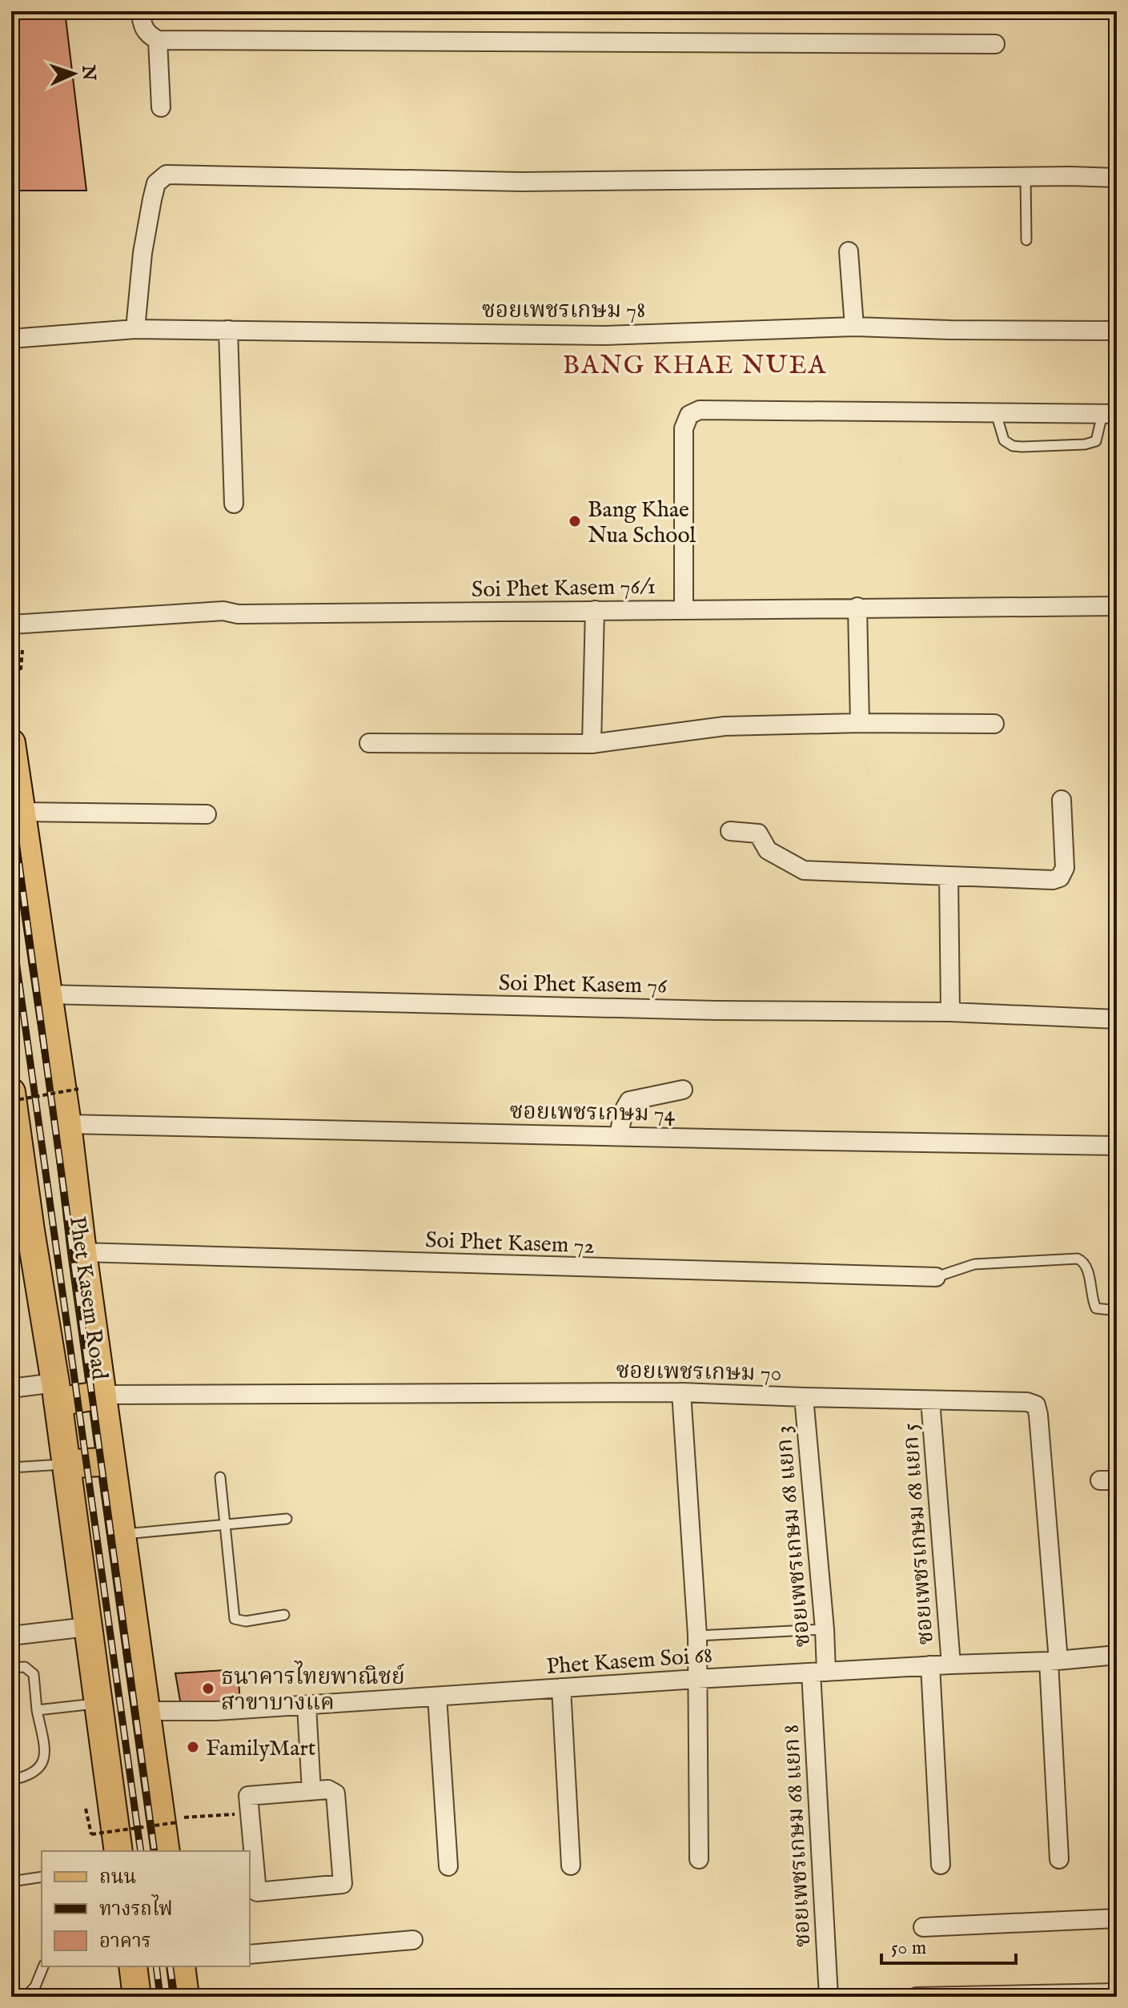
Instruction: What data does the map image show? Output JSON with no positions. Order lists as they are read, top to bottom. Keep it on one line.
{"streets":{"main road":["Phet Kasem Road"],"street":["ซอยเพชรเกษม 78","Soi Phet Kasem 76/1","Soi Phet Kasem 76","ซอยเพชรเกษม 74","Soi Phet Kasem 72","ซอยเพชรเกษม 70","ซอยเพชรเกษม 68 แยก 5","ซอยเพชรเกษม 68 แยก 3","Phet Kasem Soi 68","ซอยเพชรเกษม 68 แยก 8"]},"crossings":[["Soi Phet Kasem 76","Phet Kasem Road"],["ซอยเพชรเกษม 74","Phet Kasem Road"],["Soi Phet Kasem 72","Phet Kasem Road"],["Phet Kasem Road","ซอยเพชรเกษม 70"],["Phet Kasem Road","Phet Kasem Soi 68"],["ซอยเพชรเกษม 70","ซอยเพชรเกษม 68 แยก 5"],["ซอยเพชรเกษม 70","ซอยเพชรเกษม 68 แยก 3"],["ซอยเพชรเกษม 70","Phet Kasem Soi 68"],["ซอยเพชรเกษม 68 แยก 5","Phet Kasem Soi 68"],["ซอยเพชรเกษม 68 แยก 3","Phet Kasem Soi 68"],["ซอยเพชรเกษม 68 แยก 3","ซอยเพชรเกษม 68 แยก 8"],["Phet Kasem Soi 68","ซอยเพชรเกษม 68 แยก 8"]],"districts":["BANG KHAE NUEA"],"places":["Bang Khae Nua School","ธนาคารไทยพาณิชย์ สาขาบางแค","FamilyMart"],"legend":["ถนน","ทางรถไฟ","อาคาร"],"scale_bar":"50 m","north":"right"}
